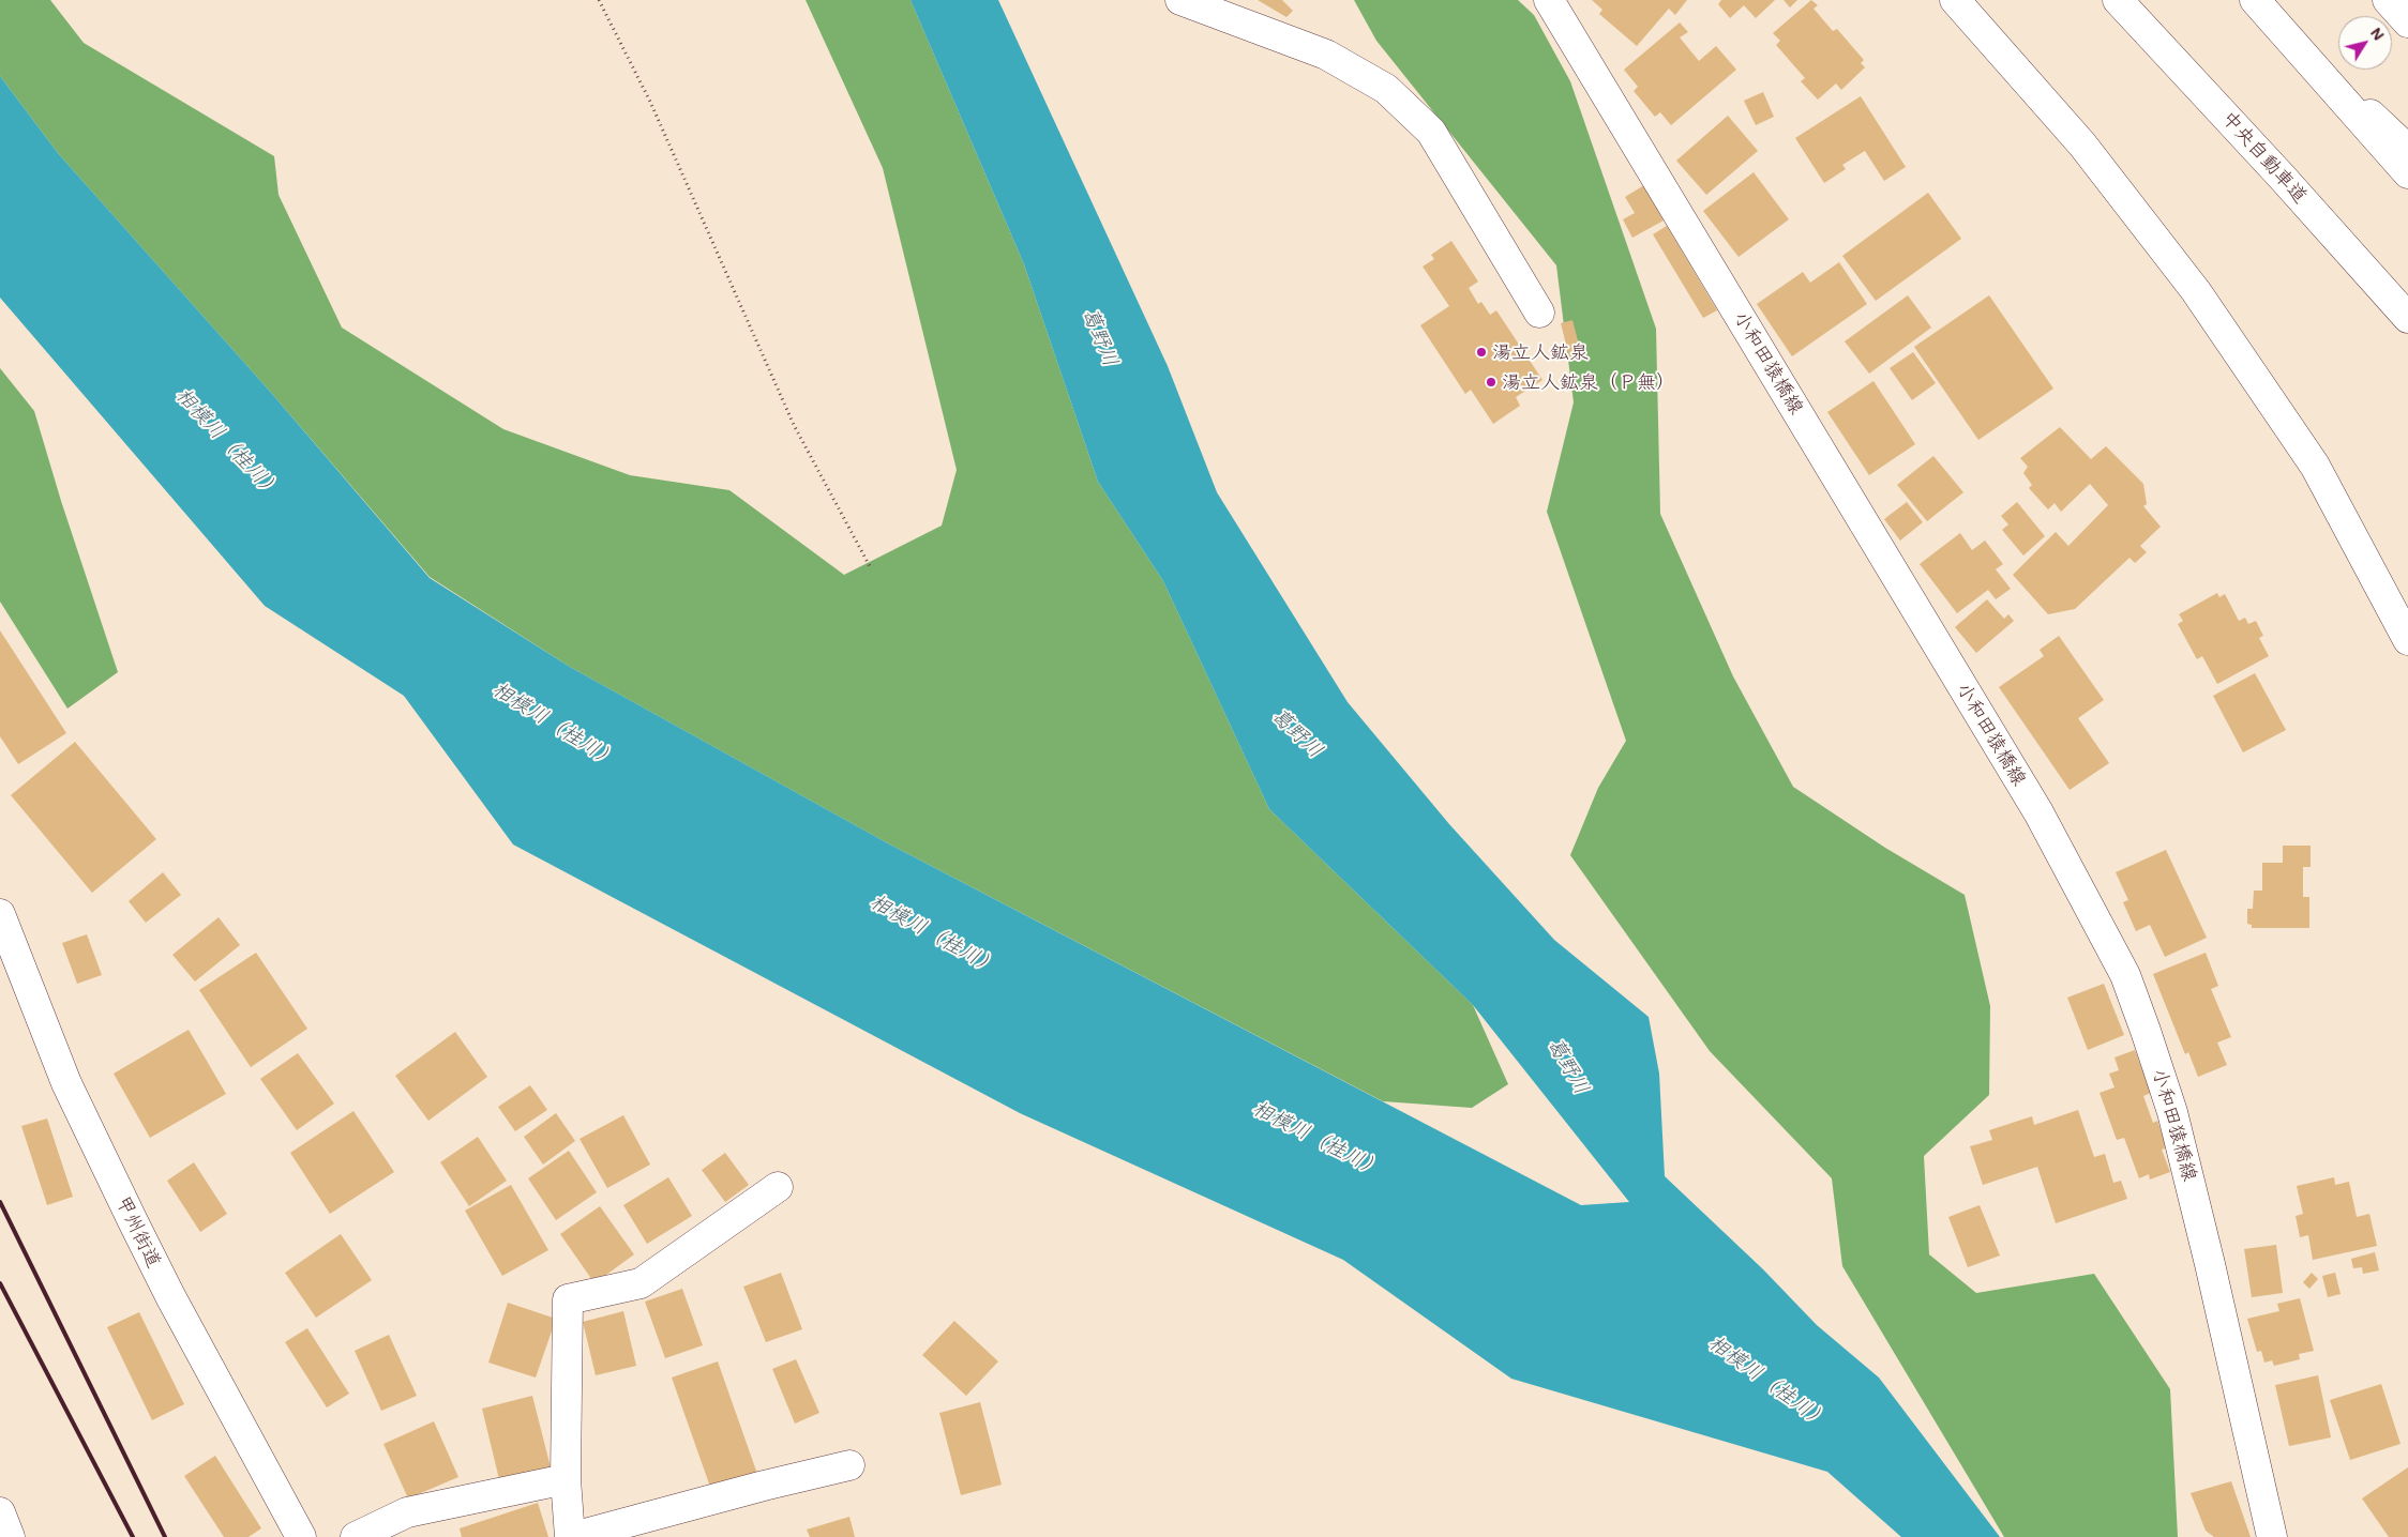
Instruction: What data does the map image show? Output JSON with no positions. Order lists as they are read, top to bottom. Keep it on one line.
{"streets":{"main road":["中央自動車道","小和田猿橋線","甲州街道"]},"water":["葛野川","相模川（桂川）"],"places":["湯立人鉱泉","湯立人鉱泉（Ｐ無）"],"north":"top right"}
